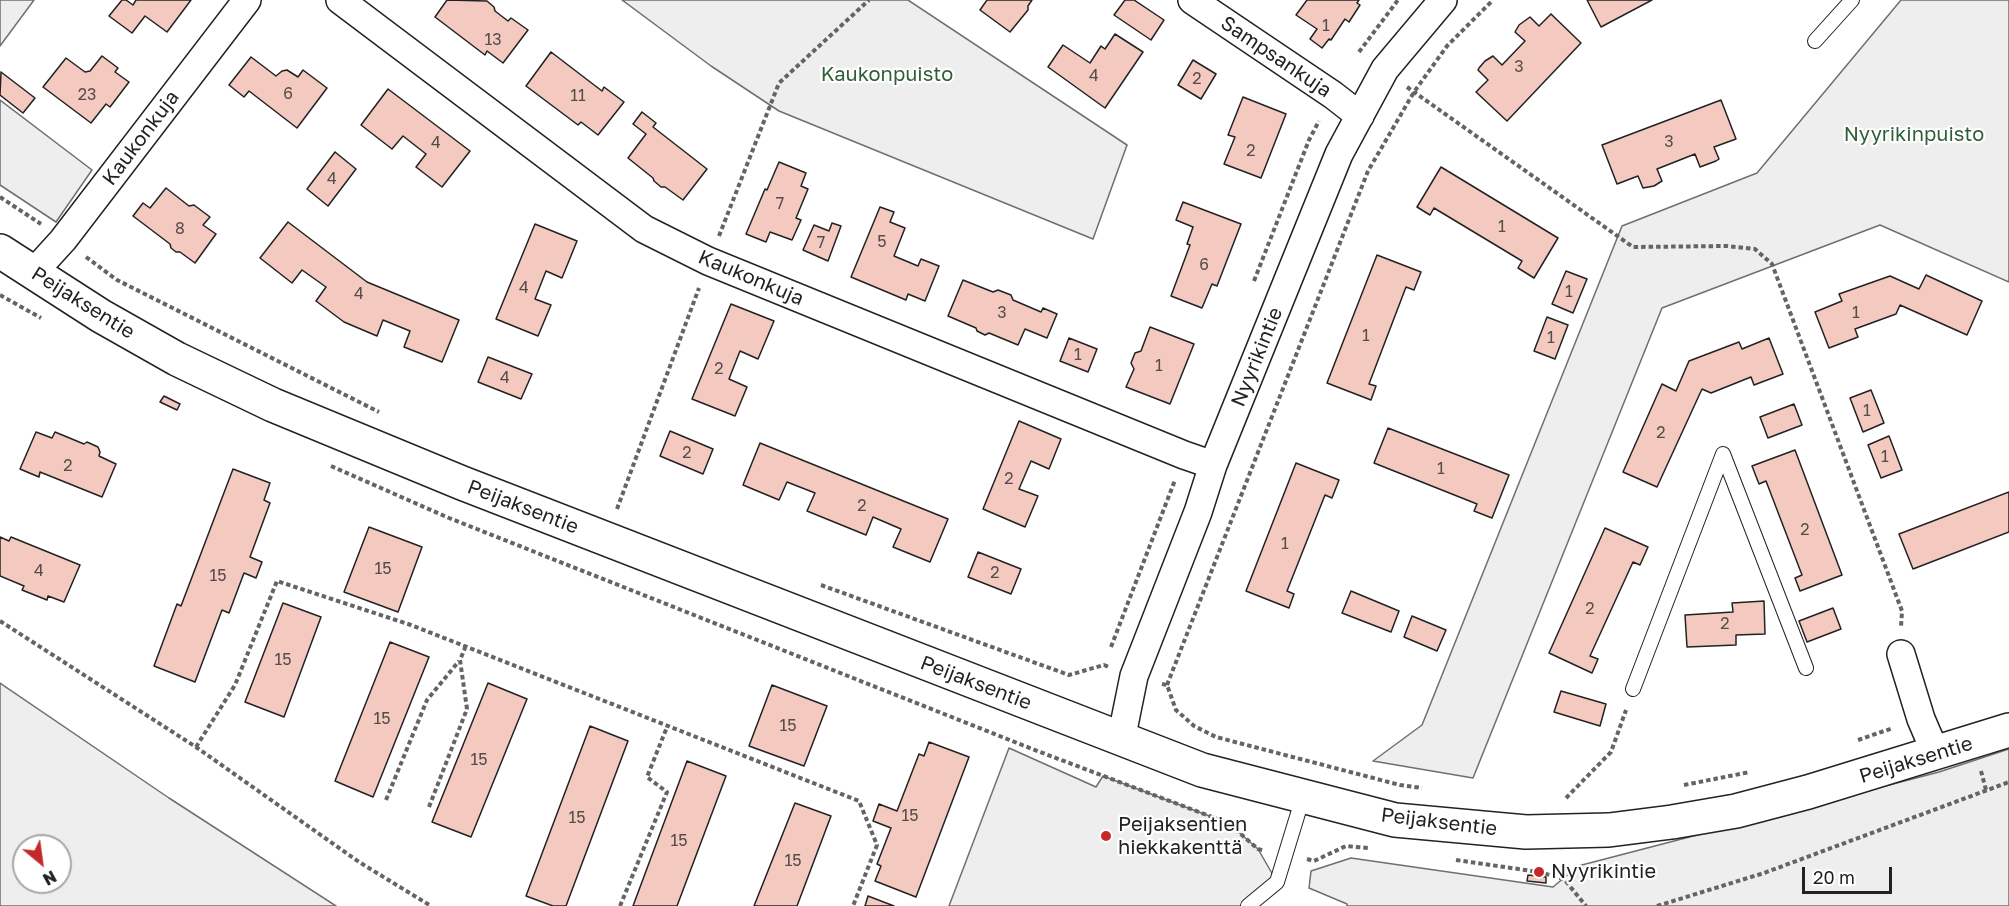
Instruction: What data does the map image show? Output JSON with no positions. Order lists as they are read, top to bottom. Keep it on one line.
{"streets":{"street":["Sampsankuja","Kaukonkuja","Peijaksentie","Nyyrikintie"]},"crossings":[["Sampsankuja","Nyyrikintie"],["Kaukonkuja","Peijaksentie"],["Kaukonkuja","Nyyrikintie"],["Peijaksentie","Nyyrikintie"]],"parks":["Kaukonpuisto","Nyyrikinpuisto"],"places":["Peijaksentien hiekkakenttä","Nyyrikintie"],"house_numbers":["1","13","3","4","2","6","23","11","3","4","2","4","7","1","8","5","7","6","4","1","4","3","1","1","1","1","1","2","4","1","2","2","1","2","1","2","2","2","1","15","4","2","15","2","2","15","15","15","15","15","15","15","15"],"scale_bar":"20 m","north":"bottom right"}
